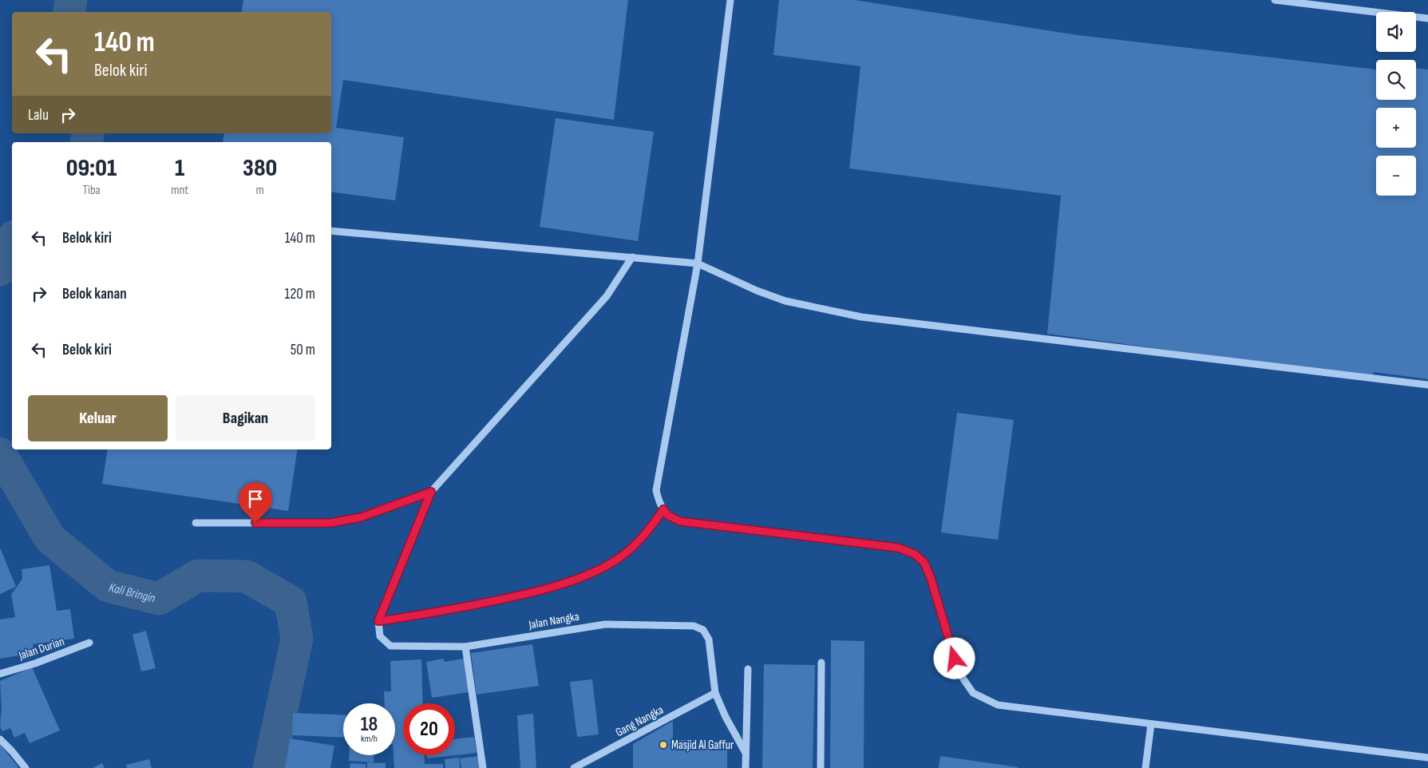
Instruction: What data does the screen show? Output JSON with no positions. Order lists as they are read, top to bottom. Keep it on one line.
{"streets":{"street":["Jalan Nangka","Jalan Durian","Gang Nangka"]},"crossings":[["Jalan Nangka","Gang Nangka"]],"water":["Kali Bringin"],"places":["Masjid Al Gaffur"],"page":{"map_buttons":["+","−"],"turn":["140 m","Belok kiri"],"then":"Lalu","eta":["09:01","Tiba","1","mnt","380","m"],"list":[{"name":"Belok kiri","value":"140 m"},{"name":"Belok kanan","value":"120 m"},{"name":"Belok kiri","value":"50 m"}],"buttons":["Keluar","Bagikan"],"speed":"18 km/h","limit":"20"}}
